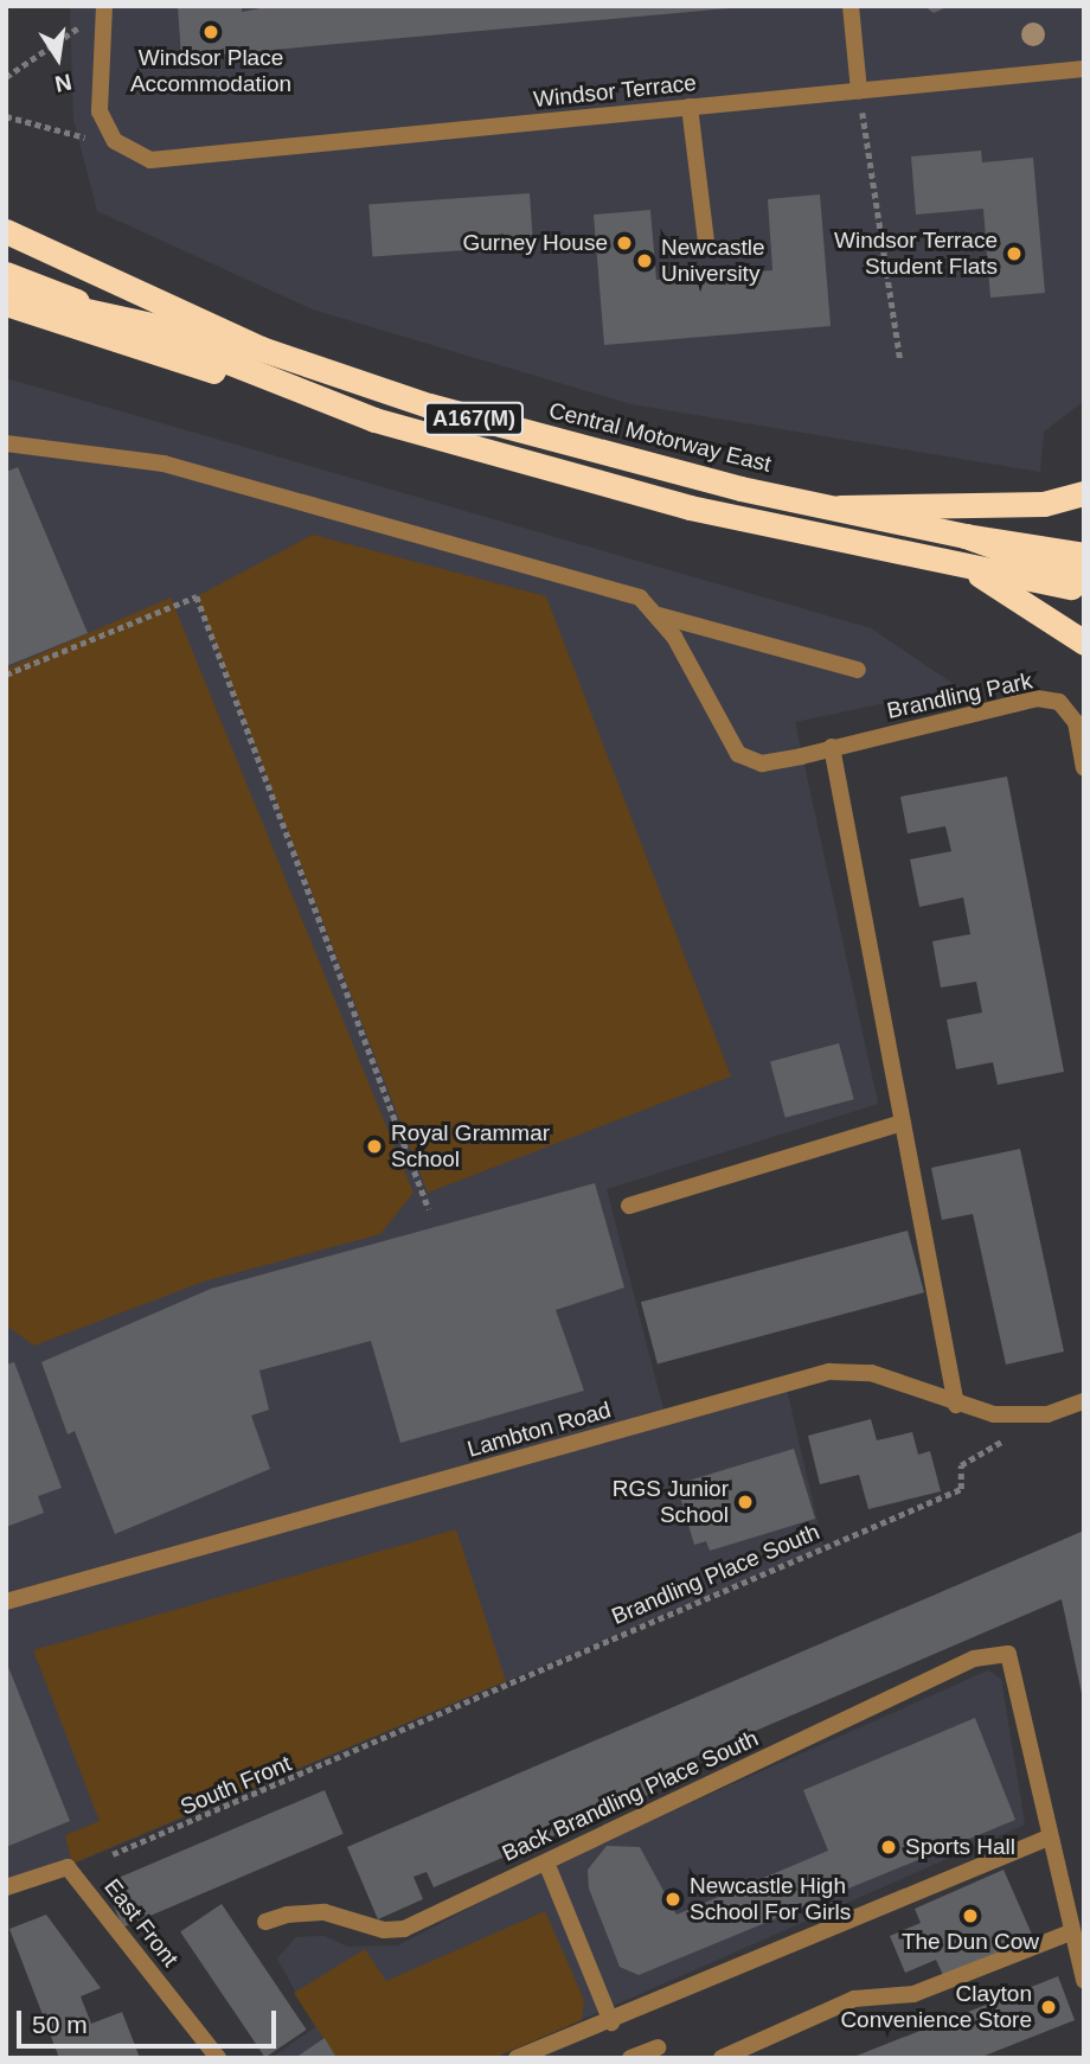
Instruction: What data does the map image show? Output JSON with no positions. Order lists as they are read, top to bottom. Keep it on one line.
{"streets":{"highway":["A167(M)","Central Motorway East"],"street":["Windsor Terrace","Brandling Park","Lambton Road","Back Brandling Place South","East Front"],"path":["Brandling Place South","South Front"]},"crossings":[["A167(M)","Central Motorway East"],["Lambton Road","Brandling Place South"],["Brandling Place South","South Front"]],"places":["Windsor Place Accommodation","Gurney House","Windsor Terrace Student Flats","Newcastle University","Royal Grammar School","RGS Junior School","Sports Hall","Newcastle High School For Girls","The Dun Cow","Clayton Convenience Store"],"scale_bar":"50 m","north":"bottom"}
